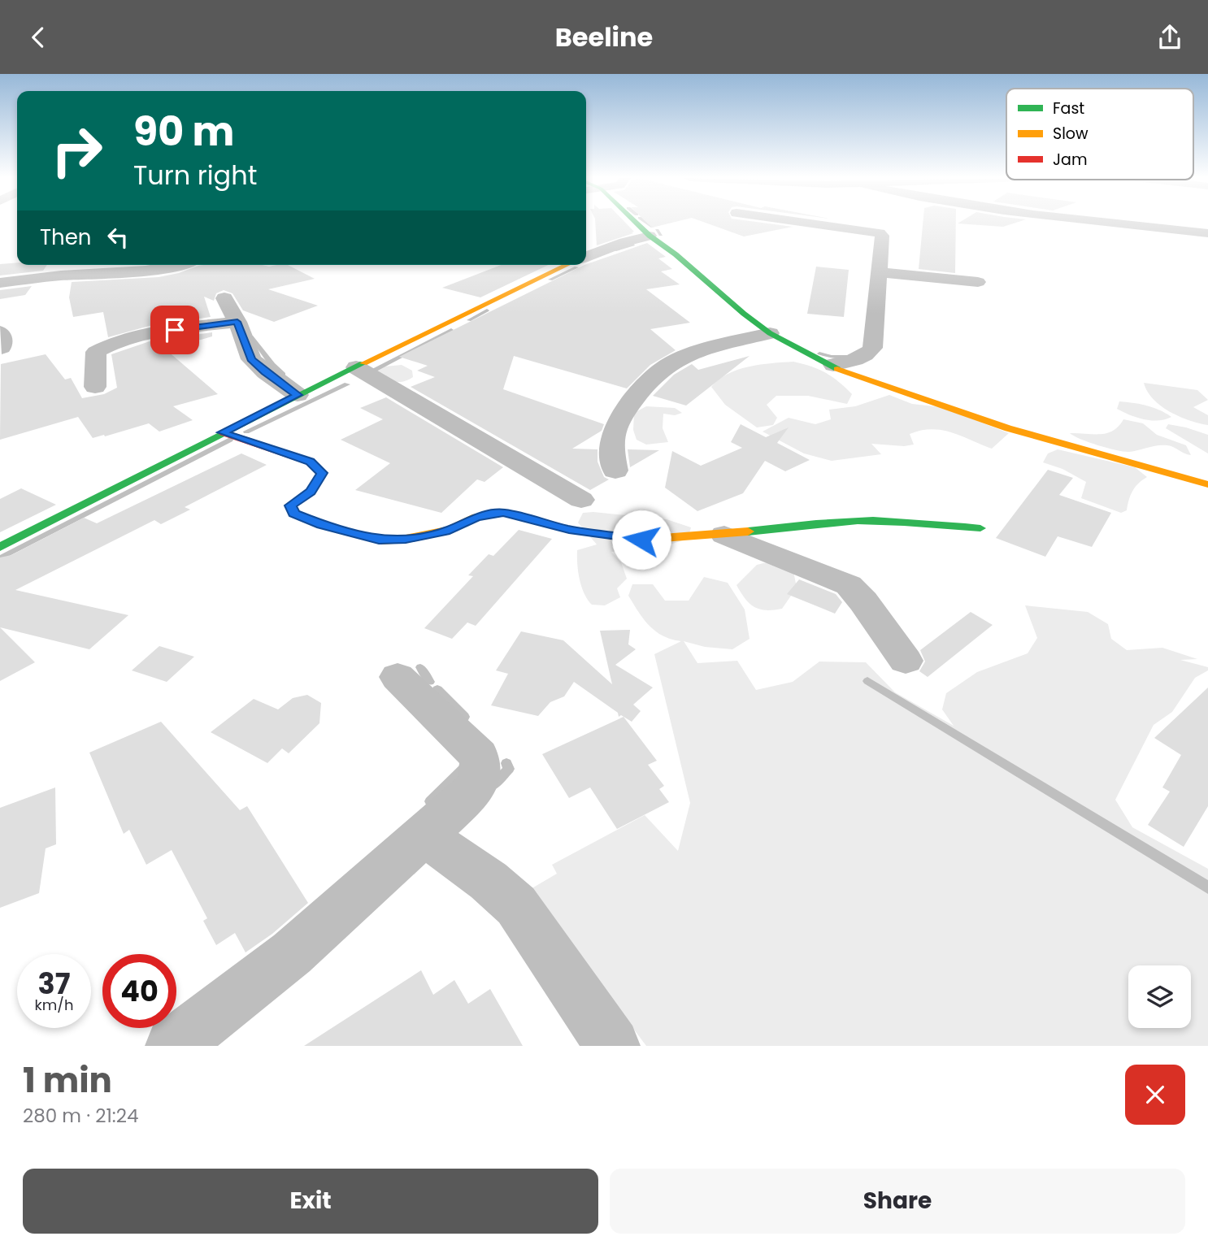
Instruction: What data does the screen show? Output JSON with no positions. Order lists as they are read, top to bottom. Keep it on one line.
{"legend":["Fast","Slow","Jam"],"page":{"header":"Beeline","turn":["90 m","Turn right"],"then":"Then","speed":"37 km/h","limit":"40","heading":["1 min","280 m · 21:24"],"buttons":["Exit","Share"]}}
